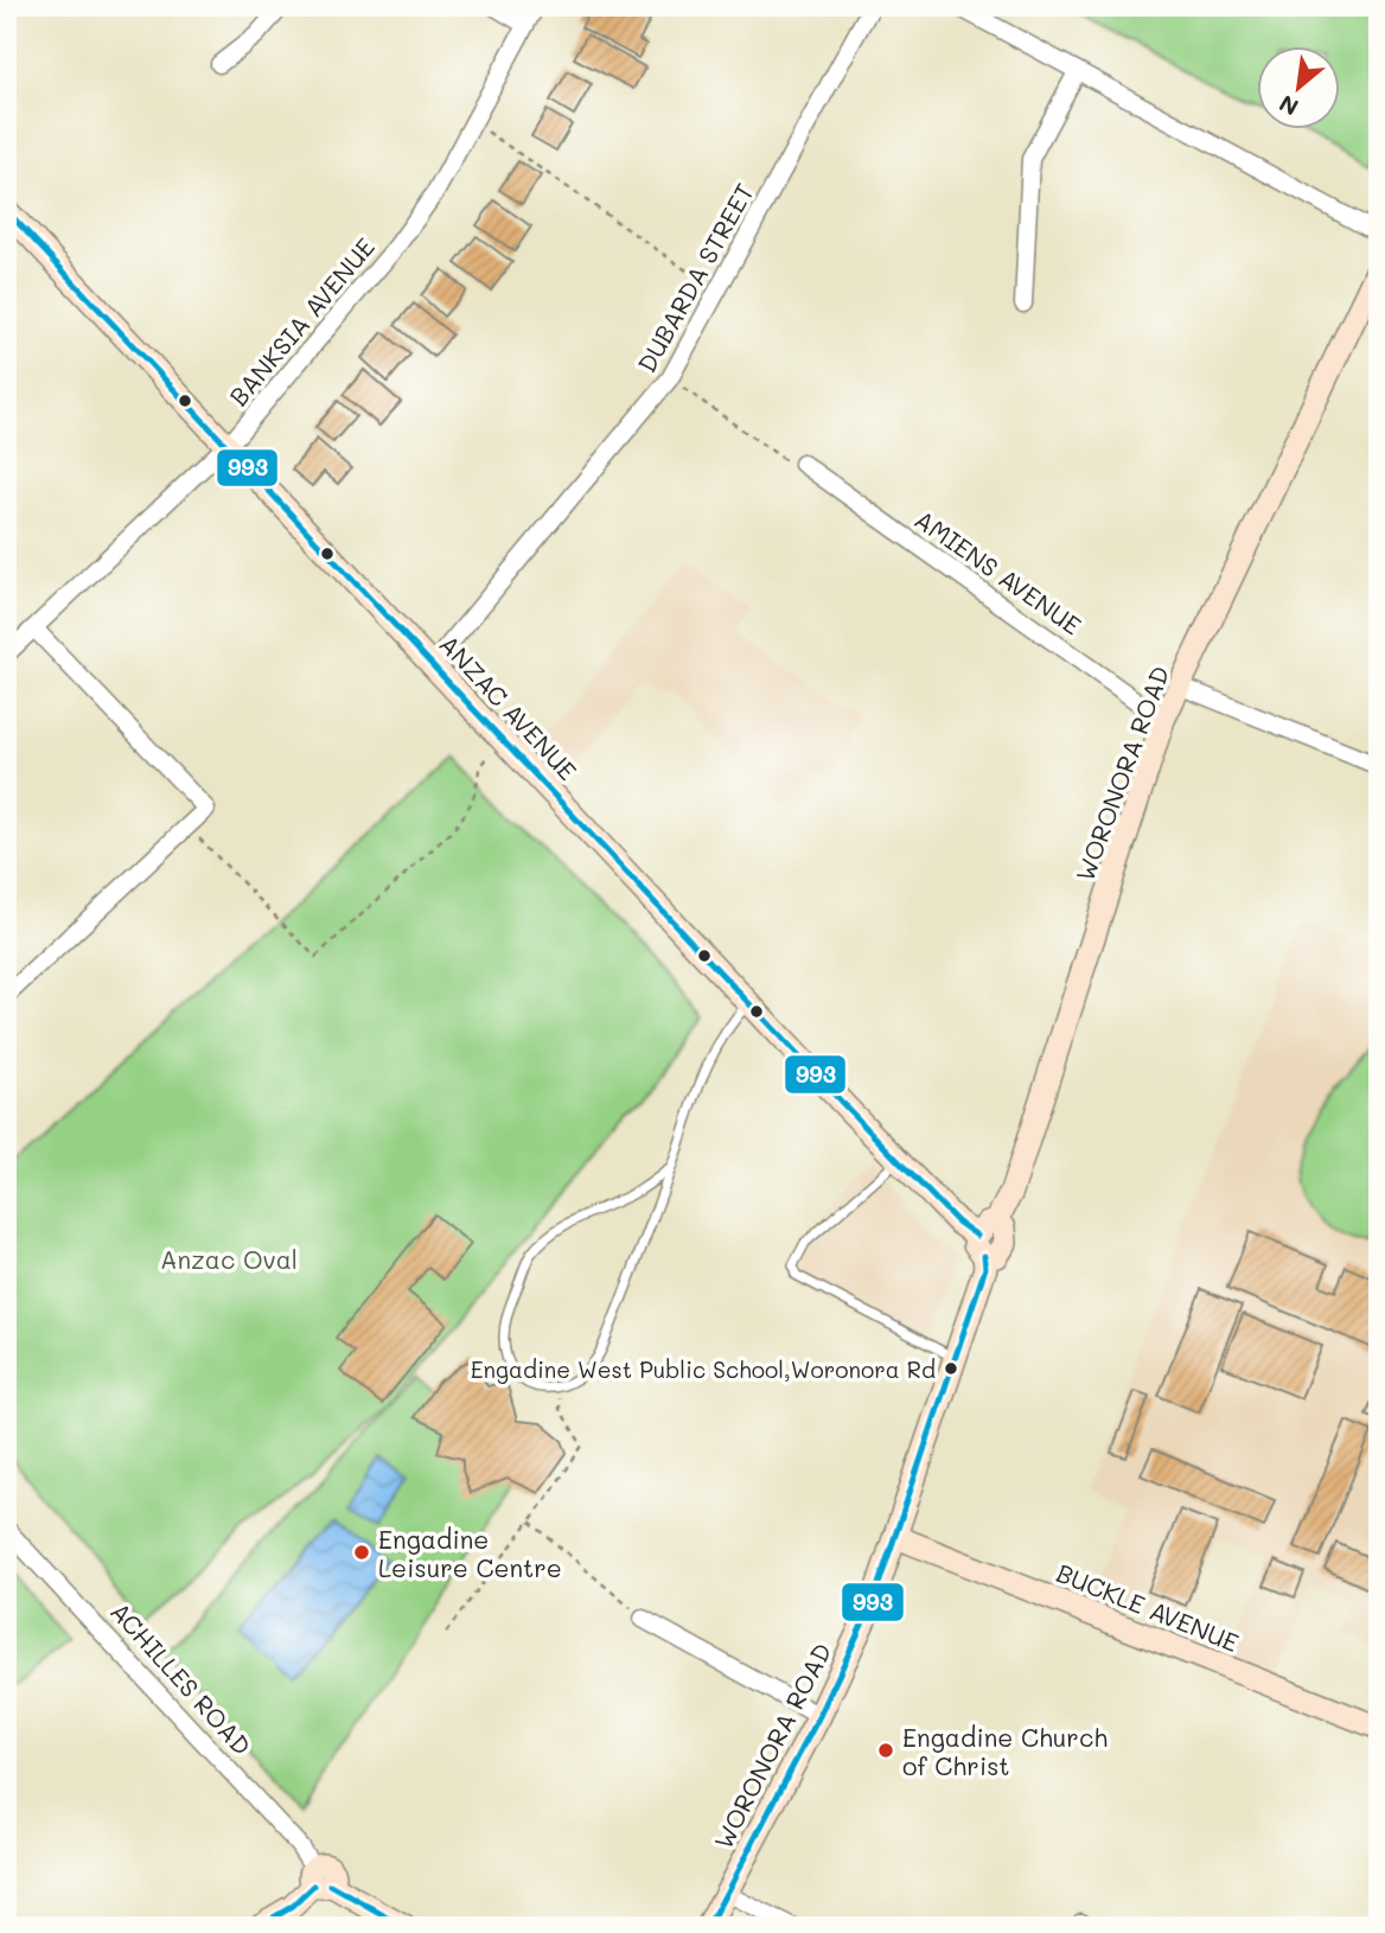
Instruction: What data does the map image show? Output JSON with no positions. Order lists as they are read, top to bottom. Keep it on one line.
{"streets":{"street":["DUBARDA STREET","BANKSIA AVENUE","AMIENS AVENUE","ANZAC AVENUE","WORONORA ROAD","BUCKLE AVENUE","ACHILLES ROAD"]},"crossings":[["DUBARDA STREET","ANZAC AVENUE"],["BANKSIA AVENUE","ANZAC AVENUE"],["AMIENS AVENUE","WORONORA ROAD"],["ANZAC AVENUE","WORONORA ROAD"],["WORONORA ROAD","BUCKLE AVENUE"]],"parks":["Anzac Oval"],"places":["Engadine West Public School,Woronora Rd","Engadine Leisure Centre","Engadine Church of Christ"],"lines":["transit line 993"],"north":"bottom left"}
